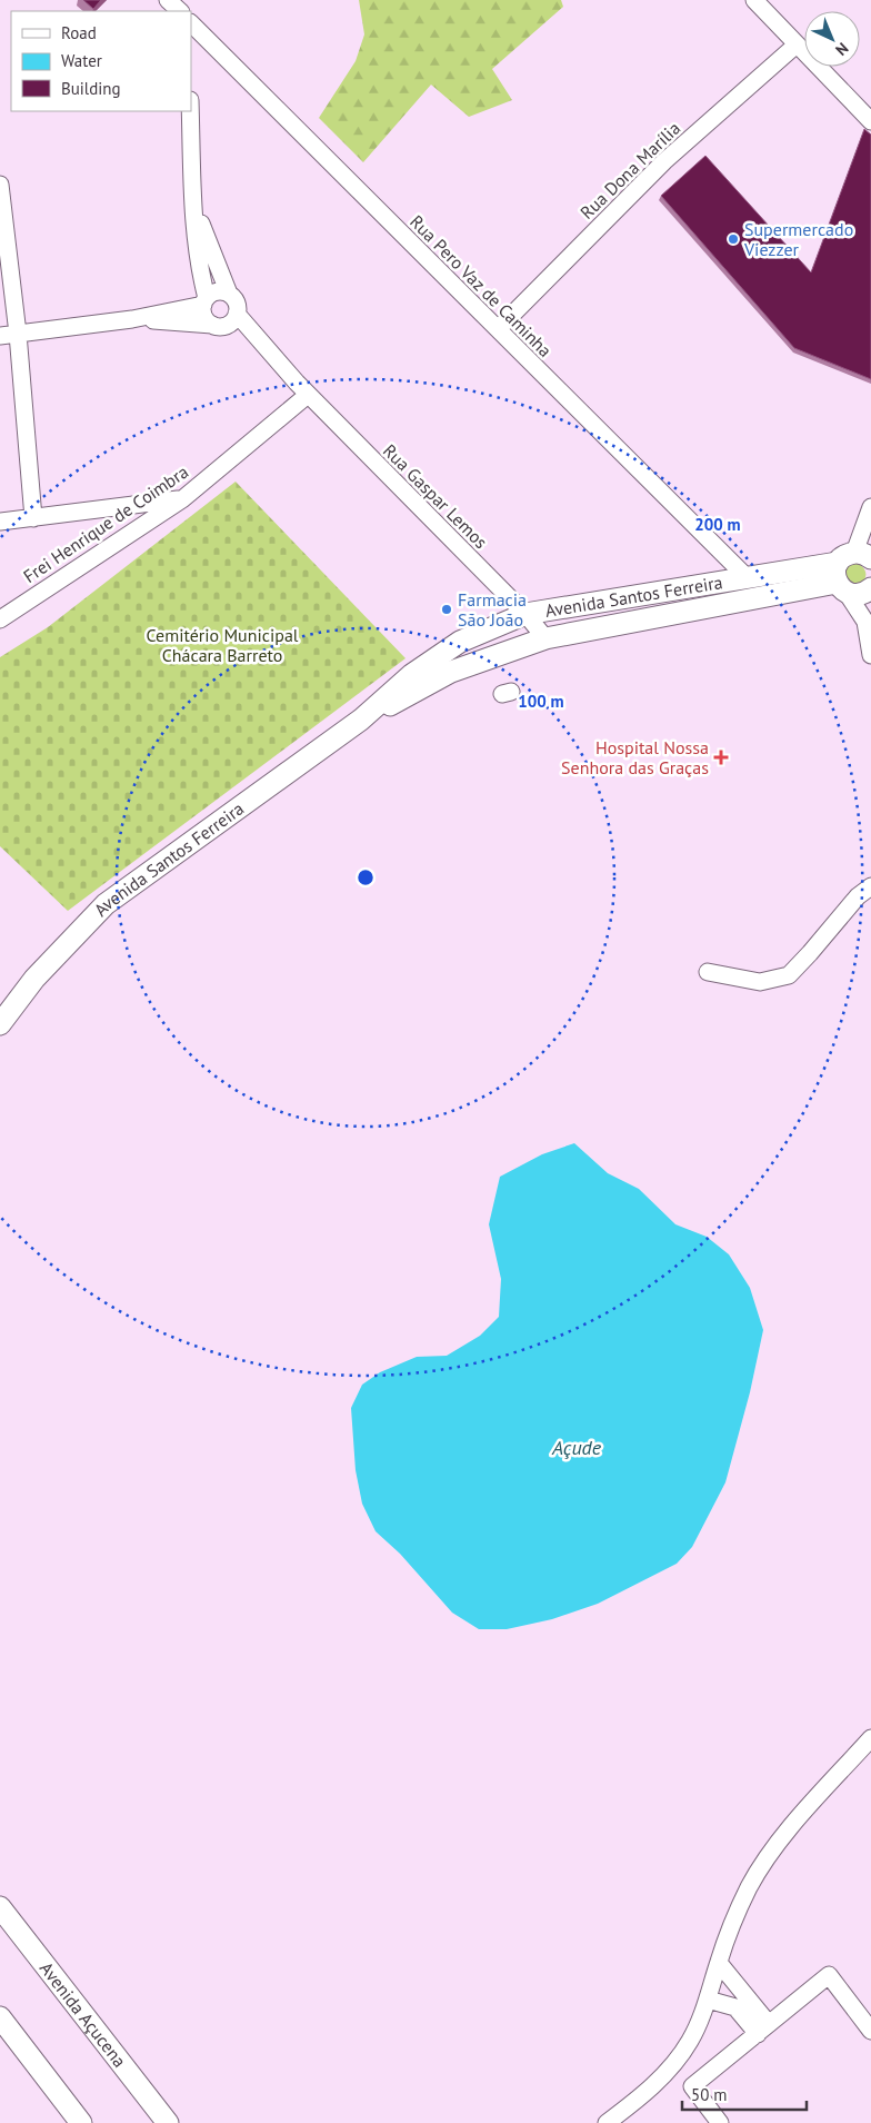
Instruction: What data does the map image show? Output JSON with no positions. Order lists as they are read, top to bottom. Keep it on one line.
{"streets":{"main road":["Avenida Santos Ferreira","Avenida Açucena"],"street":["Rua Dona Marília","Rua Pero Vaz de Caminha","Rua Gaspar Lemos","Frei Henrique de Coimbra"]},"crossings":[["Rua Dona Marília","Rua Pero Vaz de Caminha"],["Rua Pero Vaz de Caminha","Avenida Santos Ferreira"],["Rua Gaspar Lemos","Frei Henrique de Coimbra"],["Rua Gaspar Lemos","Avenida Santos Ferreira"]],"water":["Açude"],"parks":["Cemitério Municipal Chácara Barreto"],"places":{"other":["Supermercado Viezzer","Farmacia São João"],"health":["Hospital Nossa Senhora das Graças"]},"legend":["Road","Water","Building"],"scale_bar":"50 m","north":"bottom right","rings":["200 m","100 m"]}
